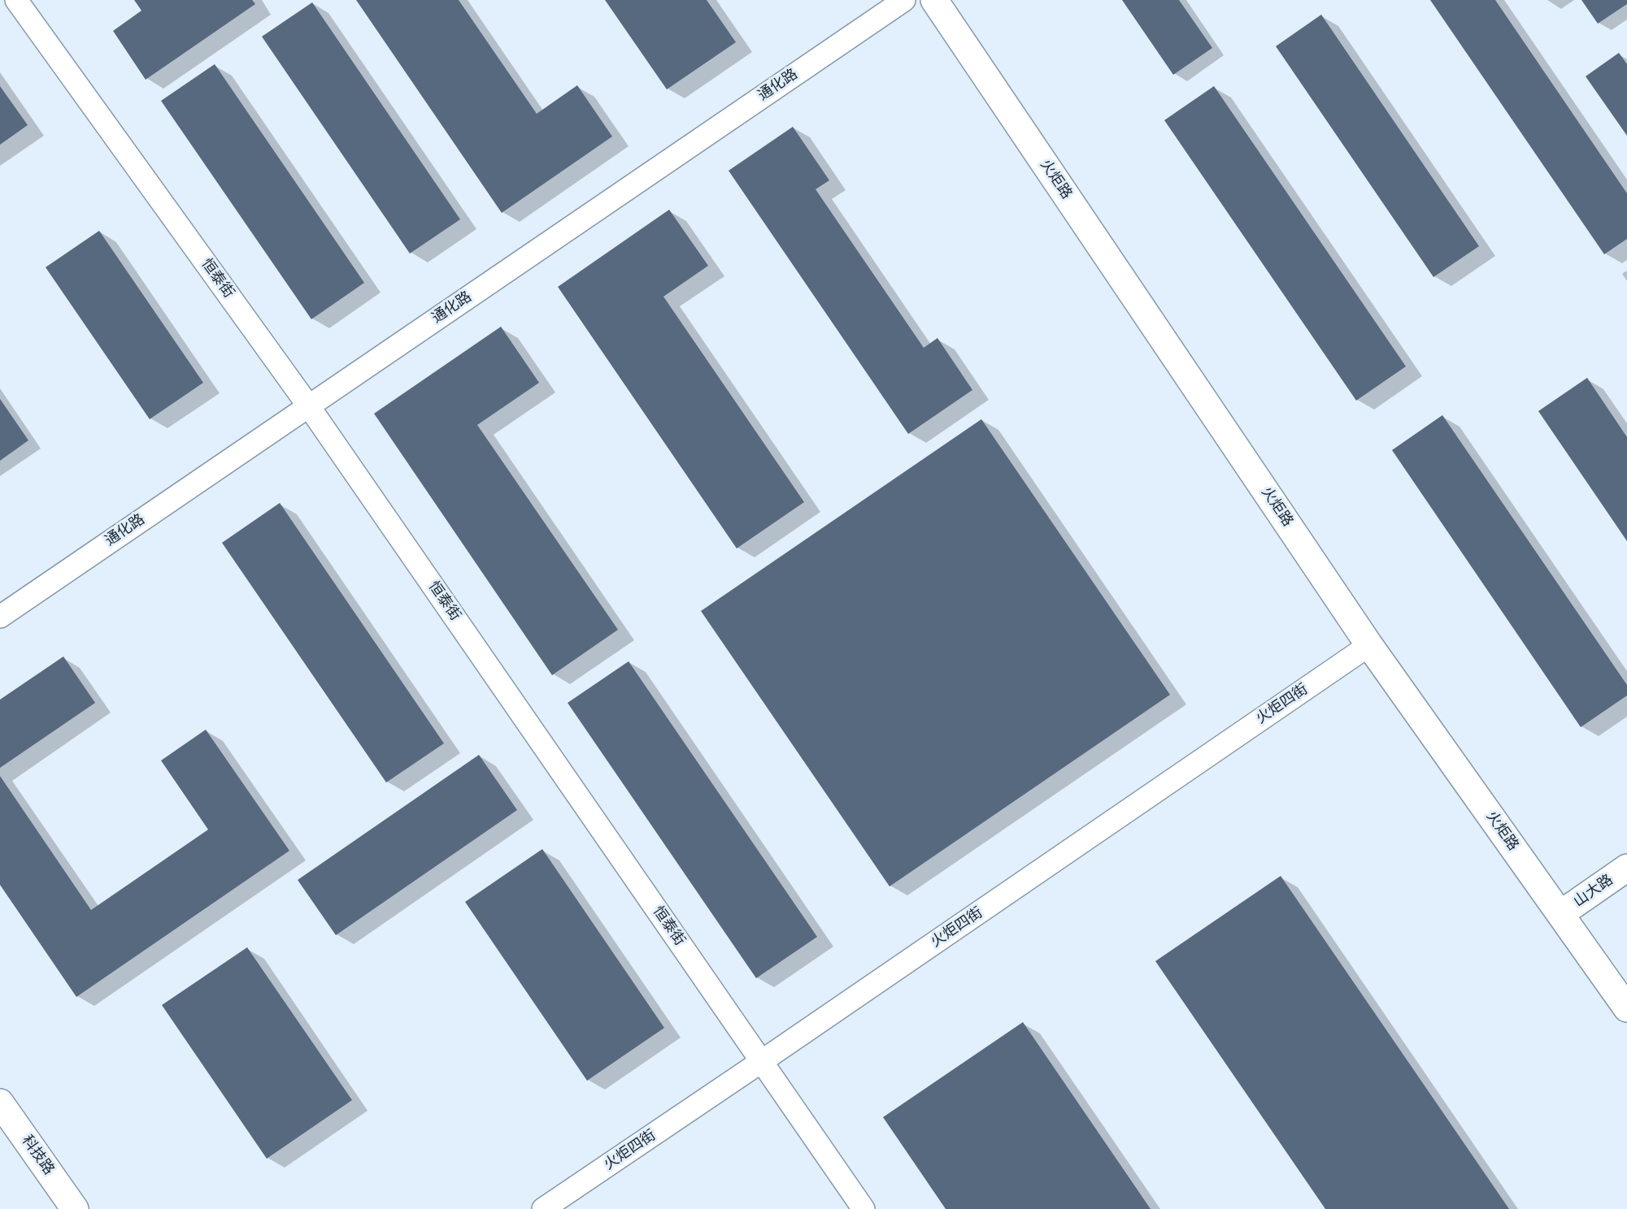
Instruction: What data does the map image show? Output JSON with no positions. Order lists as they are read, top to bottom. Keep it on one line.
{"streets":{"main road":["火炬路","山大路","科技路"],"street":["通化路","恒泰街","火炬四街"]},"crossings":[["通化路","恒泰街"],["火炬路","火炬四街"],["火炬路","山大路"],["恒泰街","火炬四街"]]}
